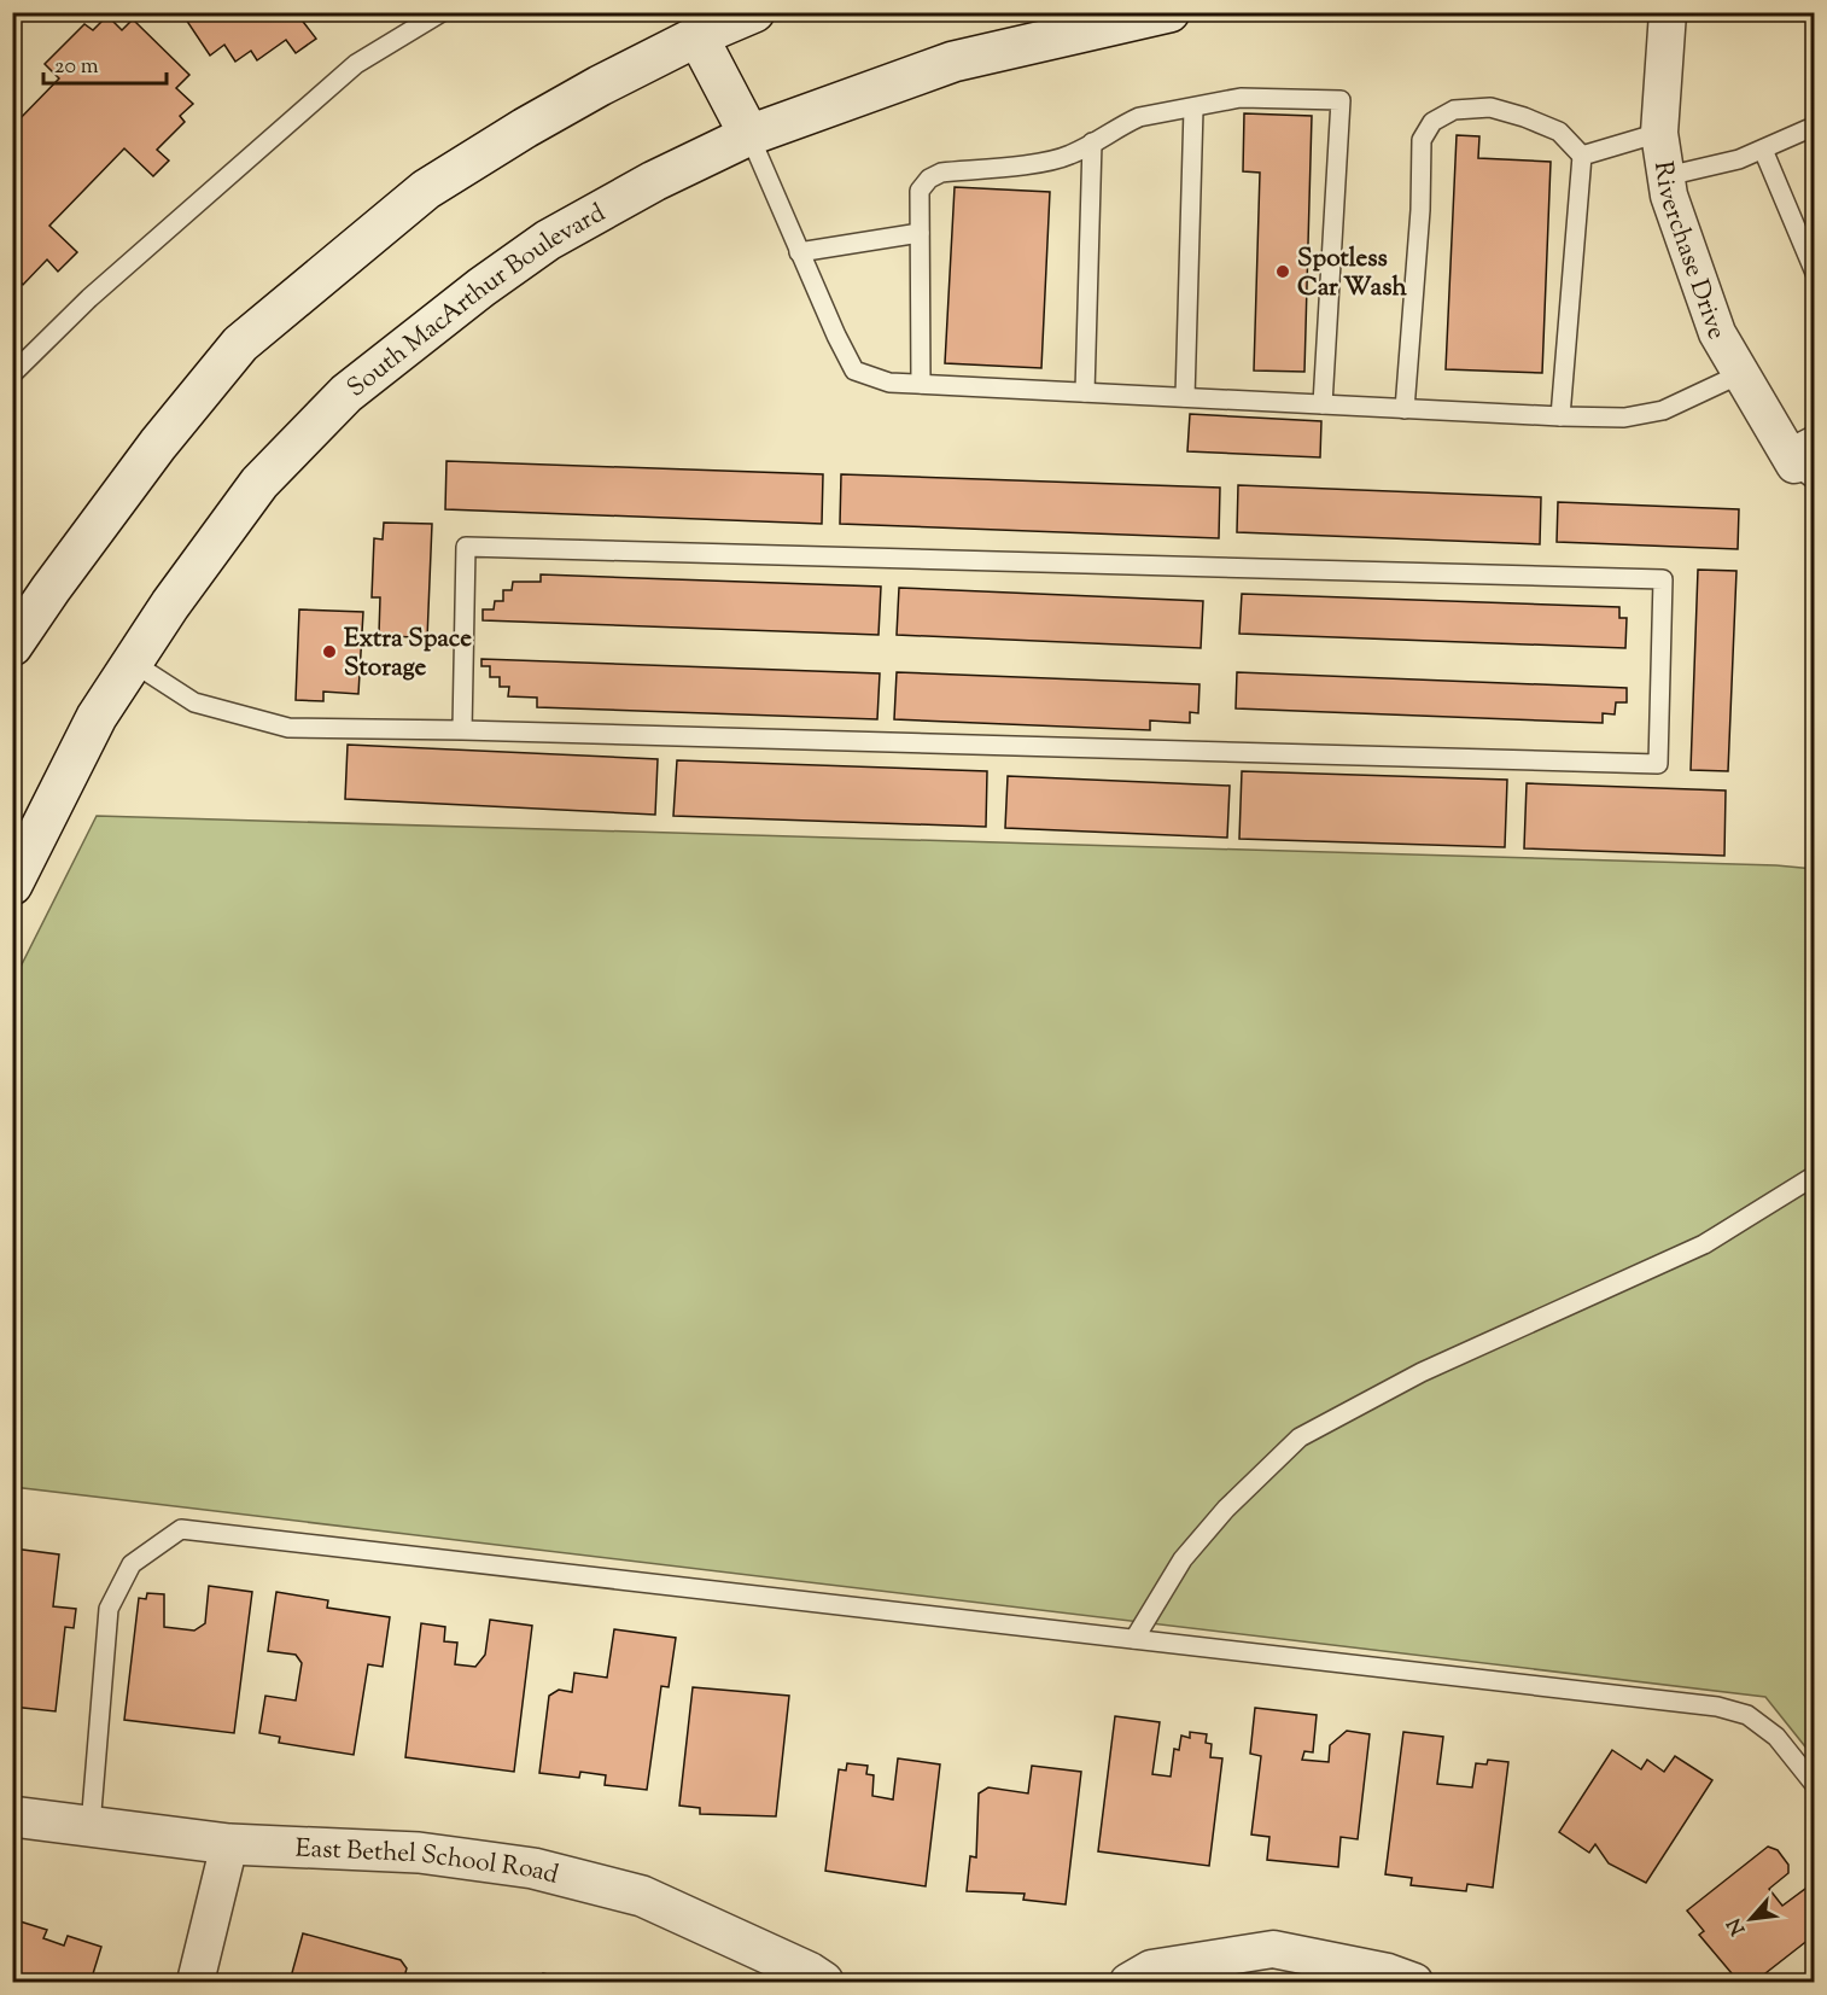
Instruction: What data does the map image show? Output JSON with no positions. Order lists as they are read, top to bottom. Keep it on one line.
{"streets":{"main road":["South MacArthur Boulevard","East Bethel School Road"],"street":["Riverchase Drive"]},"places":["Spotless Car Wash","Extra Space Storage"],"scale_bar":"20 m","north":"bottom left"}
